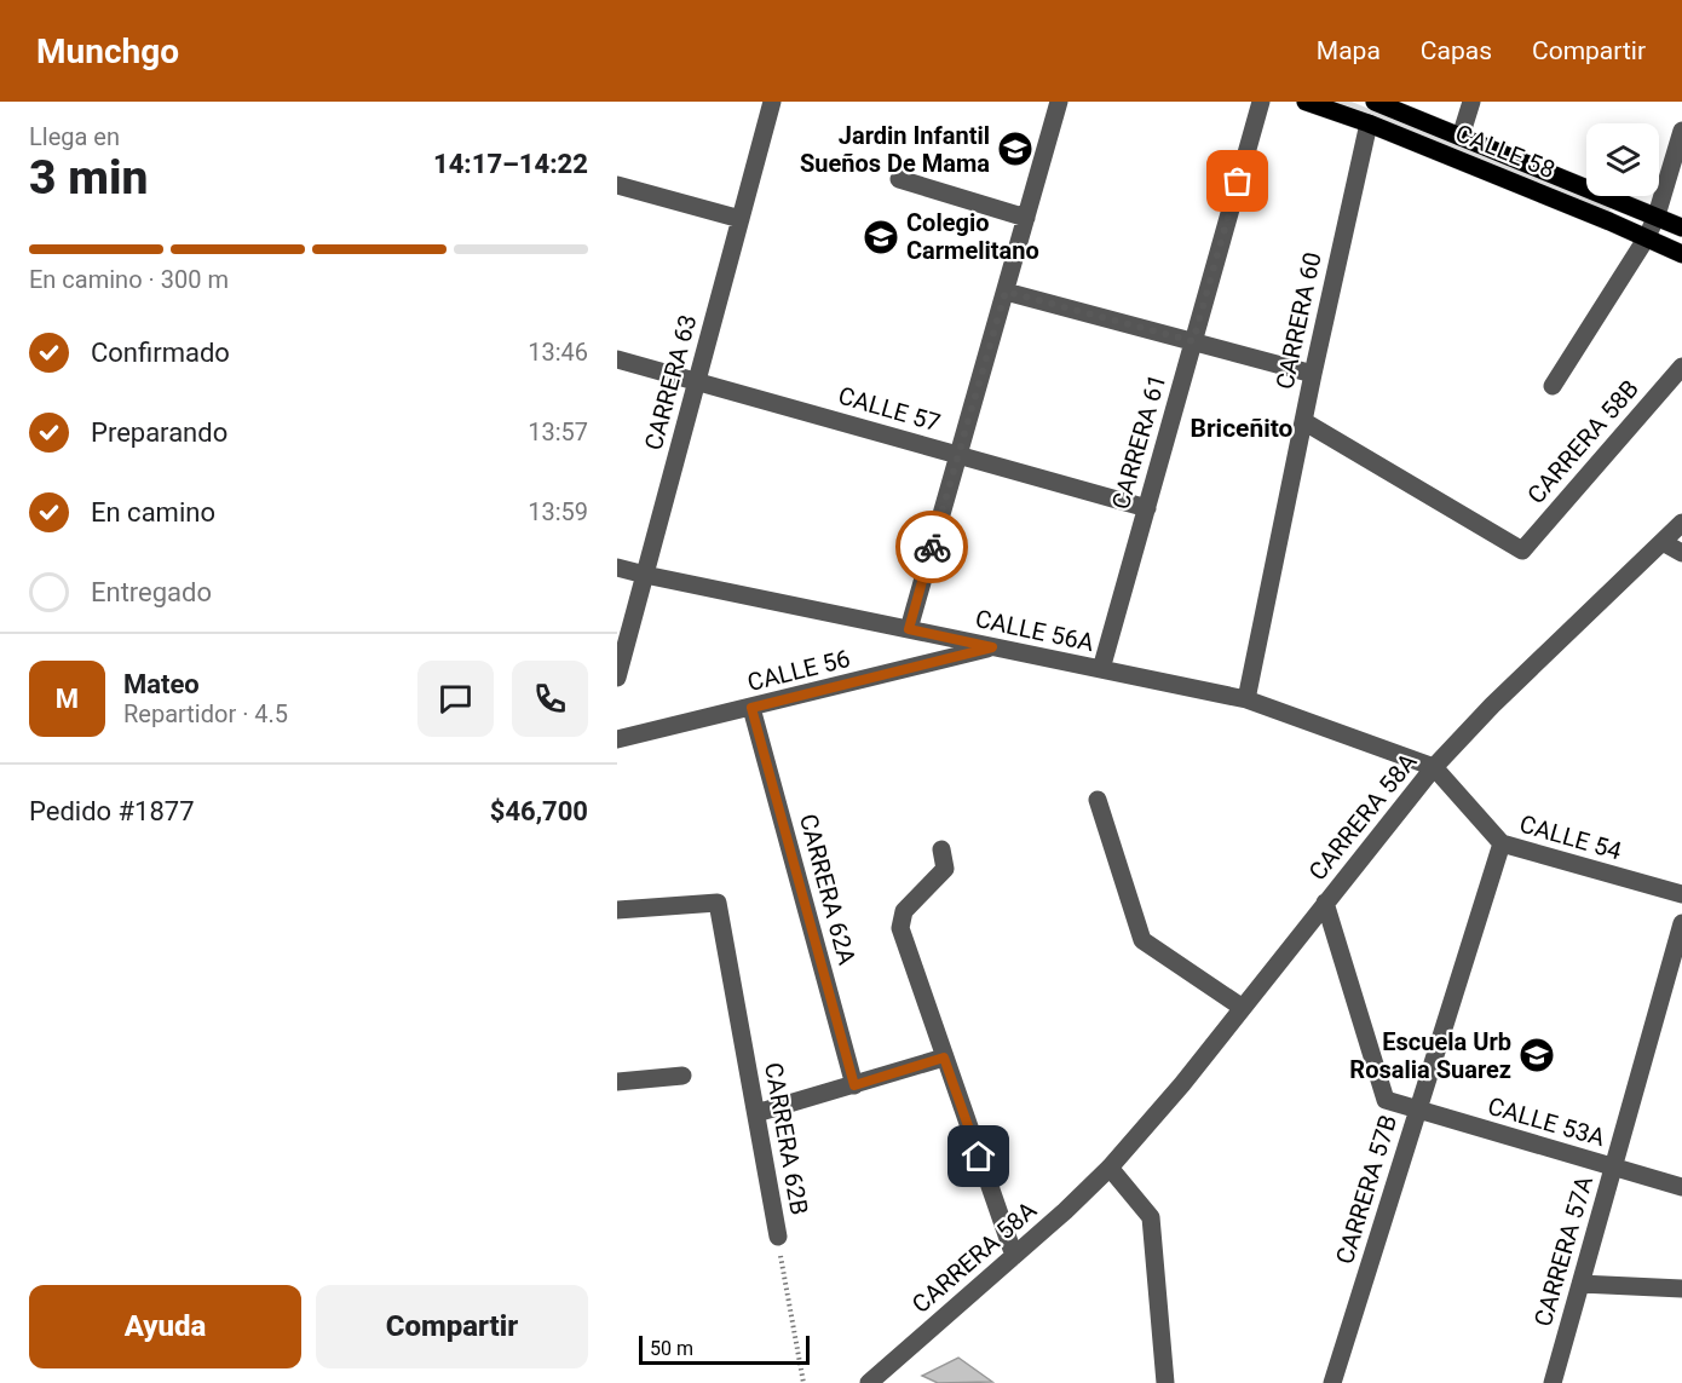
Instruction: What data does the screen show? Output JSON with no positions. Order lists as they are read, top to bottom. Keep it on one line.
{"streets":{"main road":["CALLE 58"],"street":["CARRERA 60","CARRERA 63","CALLE 57","CARRERA 61","CARRERA 58B","CALLE 56A","CALLE 56","CARRERA 58A","CALLE 54","CARRERA 62A","CALLE 53A","CARRERA 62B","CARRERA 57B","CARRERA 57A"]},"crossings":[["CALLE 58","CARRERA 60"],["CARRERA 60","CARRERA 58B"],["CARRERA 60","CALLE 56A"],["CARRERA 63","CALLE 57"],["CARRERA 63","CALLE 56A"],["CALLE 57","CARRERA 61"],["CARRERA 61","CALLE 56A"],["CALLE 56A","CALLE 56"],["CALLE 56A","CARRERA 58A"],["CALLE 56A","CALLE 54"],["CALLE 56","CARRERA 62A"],["CARRERA 58A","CALLE 54"],["CARRERA 58A","CALLE 53A"],["CALLE 54","CARRERA 57B"],["CALLE 53A","CARRERA 57B"],["CALLE 53A","CARRERA 57A"]],"districts":["Briceñito"],"places":{"school or university":["Jardin Infantil Sueños De Mama","Colegio Carmelitano","Escuela Urb Rosalia Suarez"]},"scale_bar":"50 m","page":{"header":"Munchgo","nav":["Mapa","Capas","Compartir"],"heading":["3 min","Llega en","14:17–14:22"],"panel":["Mateo","Repartidor · 4.5","Pedido #1877","$46,700"],"bar":"En camino · 300 m","list":[["Confirmado","13:46"],["Preparando","13:57"],["En camino","13:59"],"Entregado"],"round":"M","buttons":["Ayuda","Compartir"],"scale":"50 m"}}
